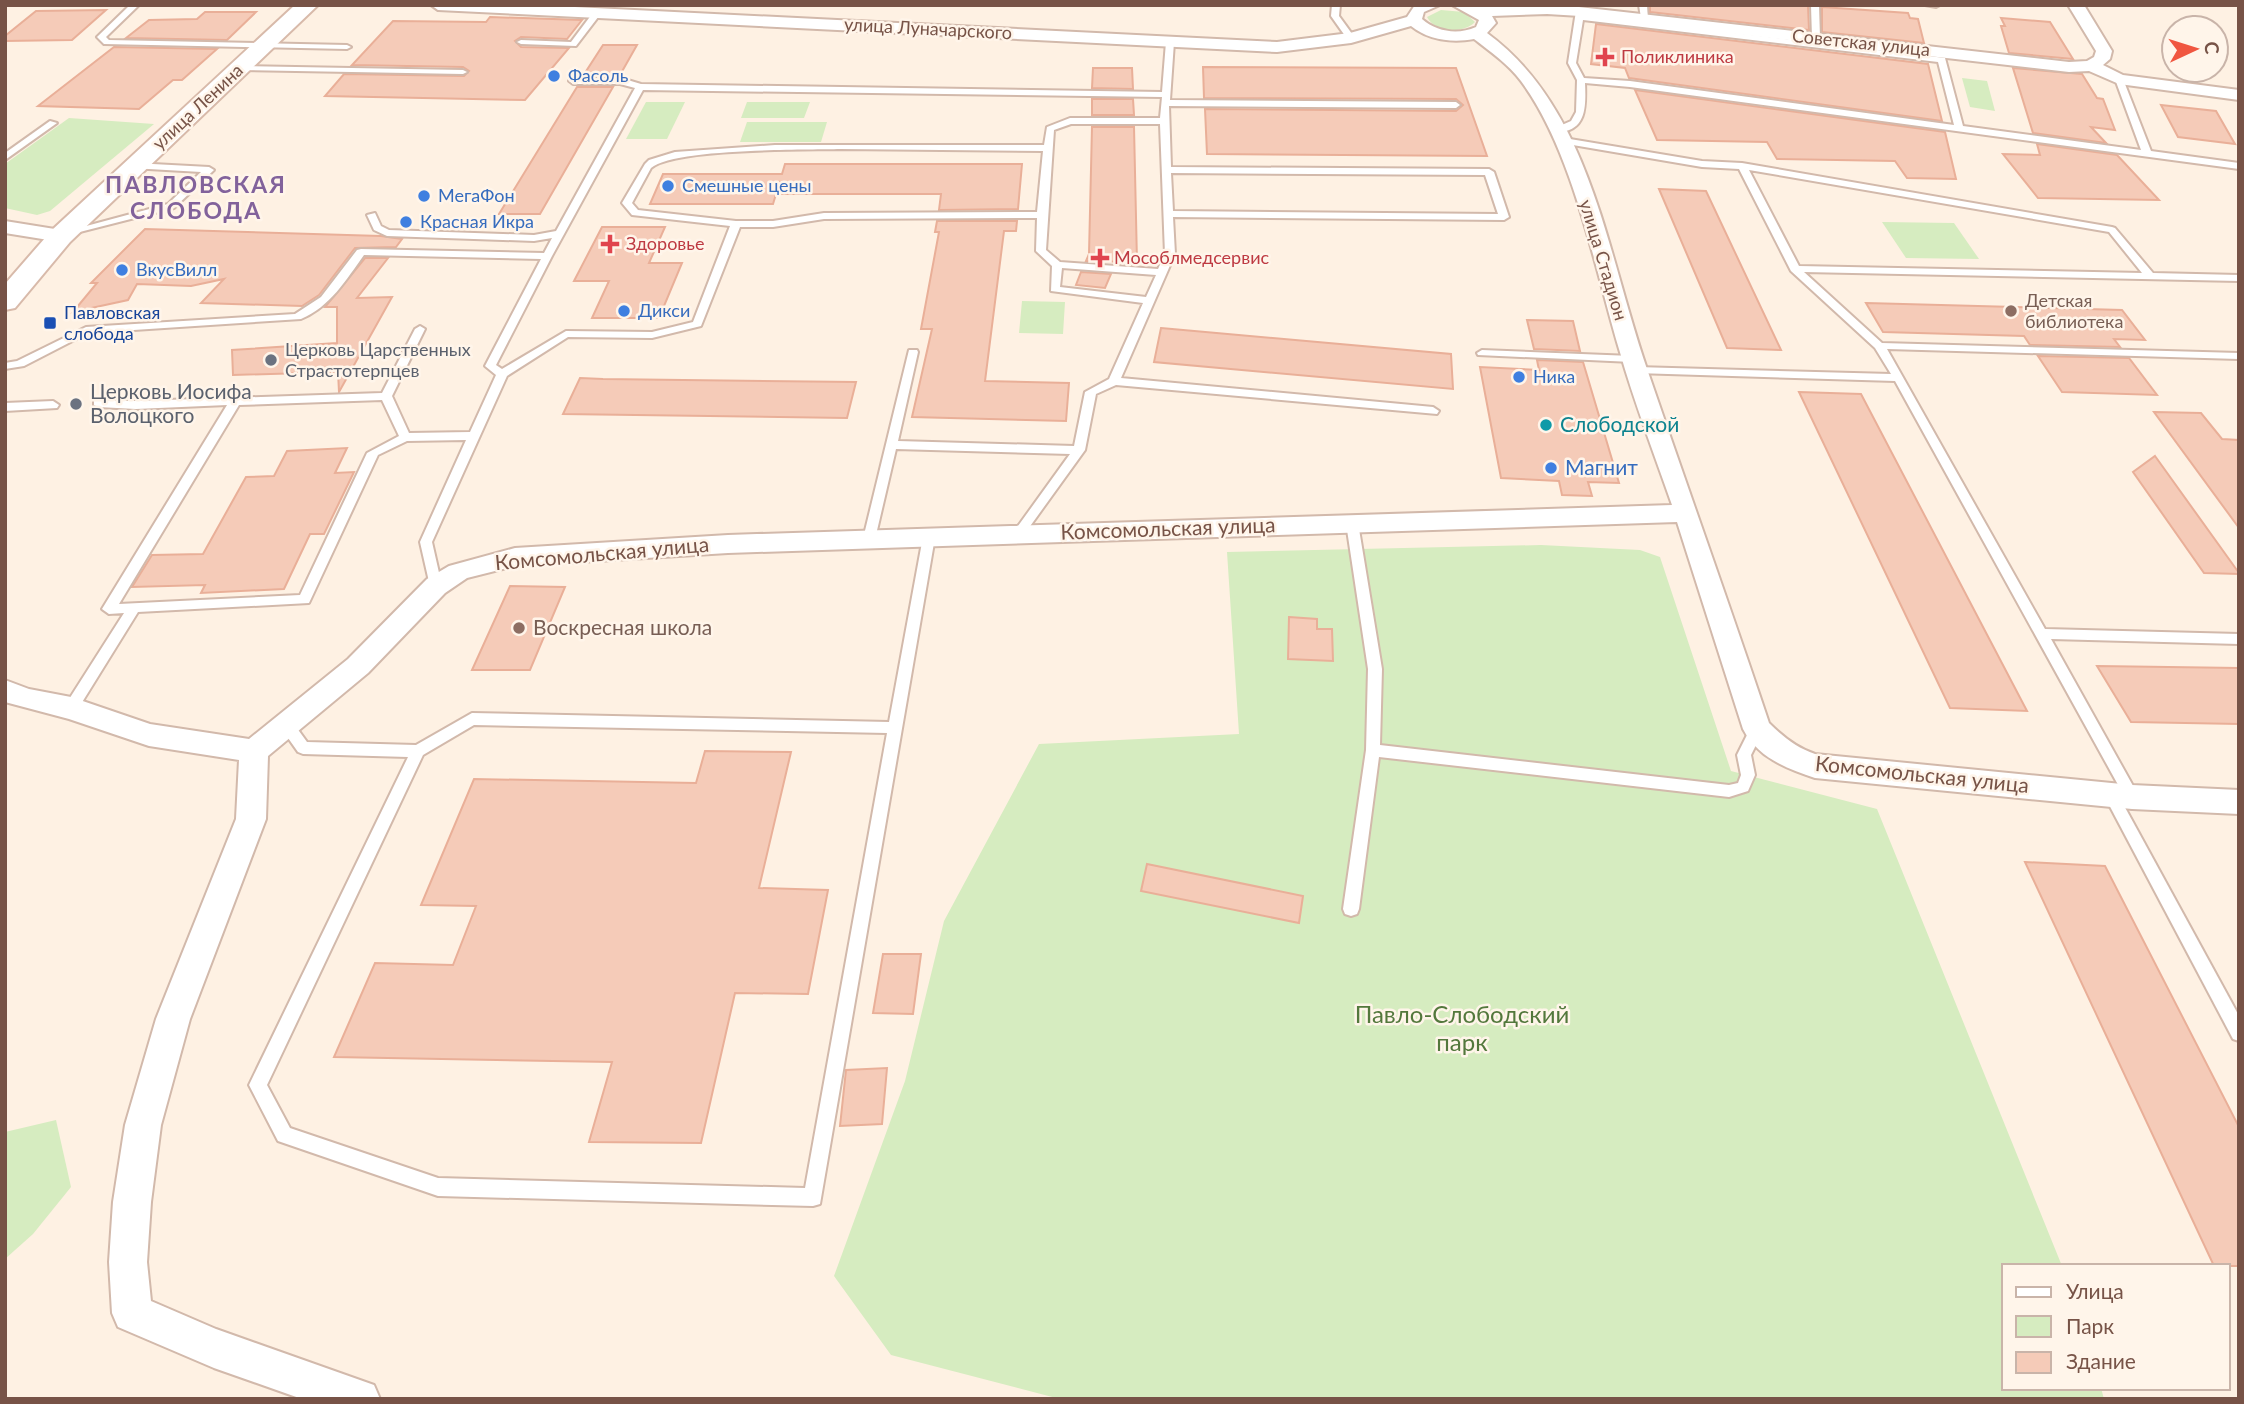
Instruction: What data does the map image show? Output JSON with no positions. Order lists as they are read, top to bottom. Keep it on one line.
{"streets":{"main road":["улица Ленина"],"street":["улица Луначарского","Советская улица","улица Стадион","Комсомольская улица"]},"crossings":[["улица Стадион","Комсомольская улица"]],"districts":["ПАВЛОВСКАЯ СЛОБОДА"],"parks":["Павло-Слободский парк"],"places":{"health":["Поликлиника","Здоровье","Мособлмедсервис"],"other":["Фасоль","Смешные цены","МегаФон","Красная Икра","ВкусВилл","Дикси","Детская библиотека","Церковь Царственных Страстотерпцев","Ника","Церковь Иосифа Волоцкого","Слободской","Магнит","Воскресная школа"],"transit":["Павловская слобода"]},"legend":["Улица","Парк","Здание"],"north":"right"}
